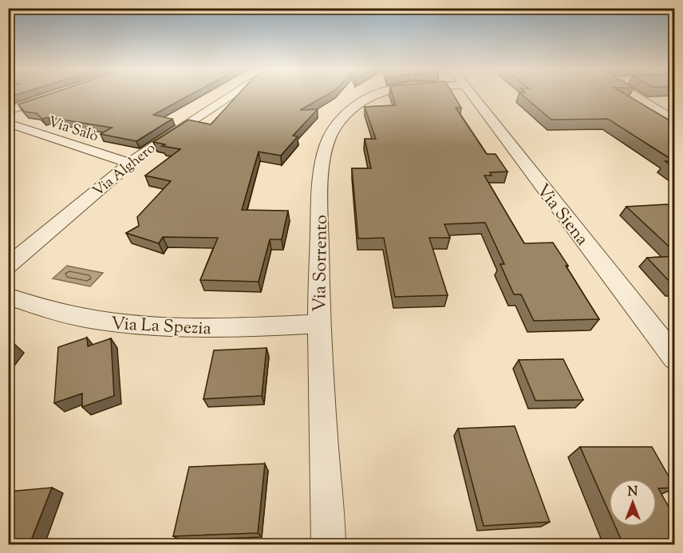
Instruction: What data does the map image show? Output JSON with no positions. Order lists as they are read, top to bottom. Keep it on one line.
{"streets":{"street":["Via Salò","Via Alghero","Via Siena","Via Sorrento","Via La Spezia"]},"crossings":[["Via Salò","Via Alghero"],["Via Sorrento","Via La Spezia"]],"north":"top"}
